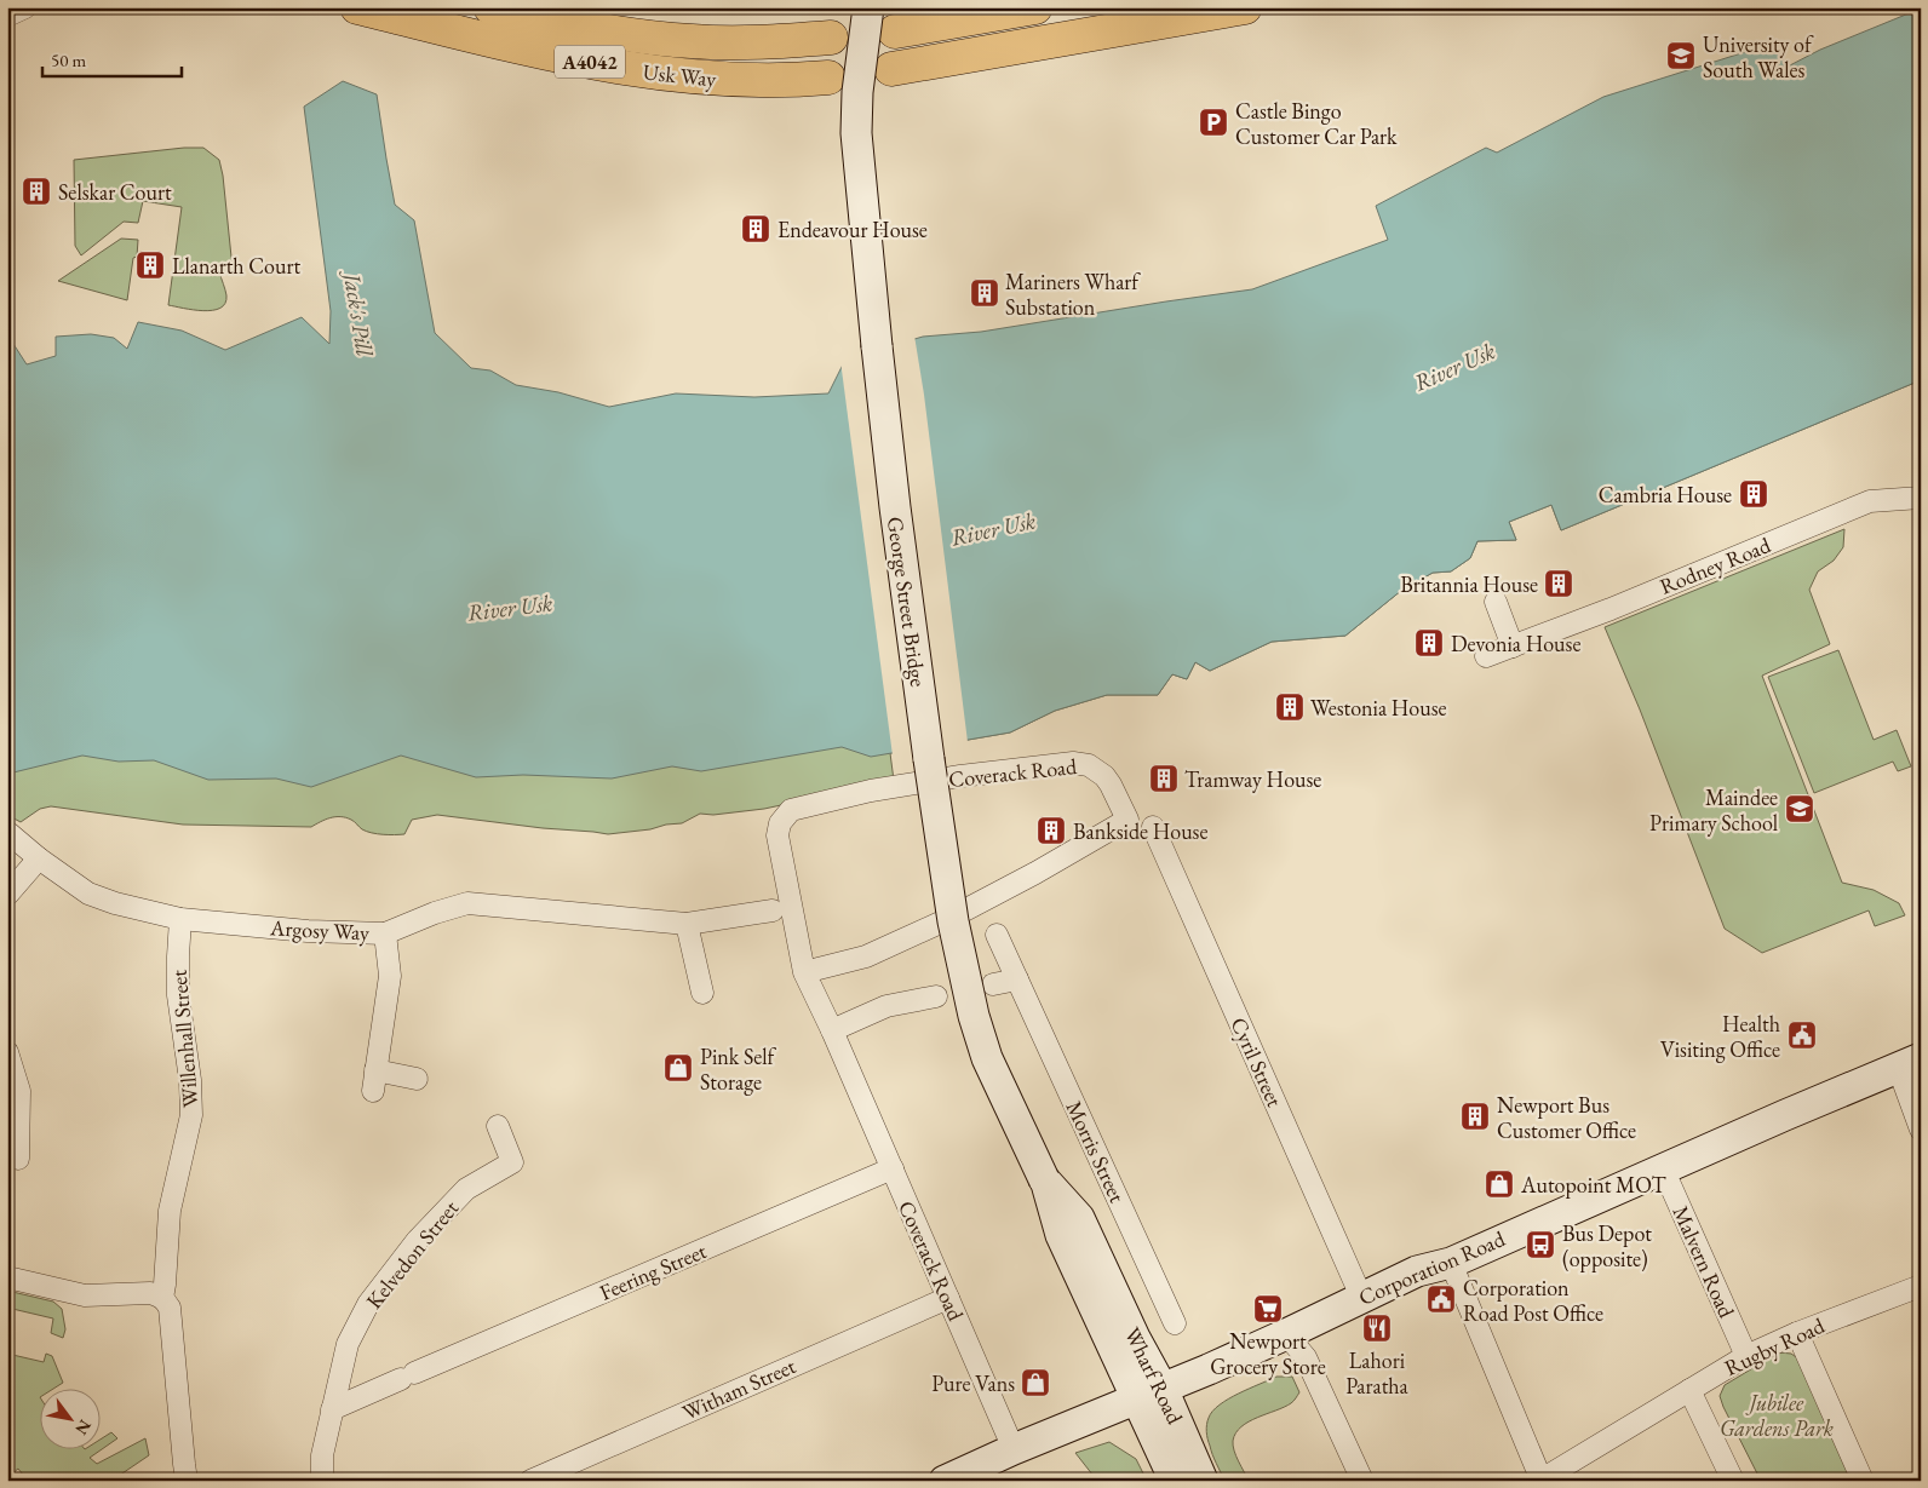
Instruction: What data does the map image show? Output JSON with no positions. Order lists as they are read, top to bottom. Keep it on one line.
{"streets":{"main road":["A4042","Usk Way","George Street Bridge","Corporation Road","Wharf Road"],"street":["Rodney Road","Coverack Road","Argosy Way","Willenhall Street","Cyril Street","Morris Street","Kelvedon Street","Malvern Road","Feering Street","Rugby Road","Witham Street"]},"crossings":[["George Street Bridge","Wharf Road"],["Coverack Road","Corporation Road"],["Coverack Road","Feering Street"],["Coverack Road","Witham Street"],["Argosy Way","Willenhall Street"],["Cyril Street","Corporation Road"],["Kelvedon Street","Feering Street"],["Malvern Road","Corporation Road"],["Malvern Road","Rugby Road"],["Corporation Road","Wharf Road"]],"water":["Jack's Pill","River Usk"],"parks":["Jubilee Gardens Park"],"places":{"school or university":["University of South Wales","Maindee Primary School"],"parking":["Castle Bingo Customer Car Park"],"building":["Selskar Court","Endeavour House","Llanarth Court","Mariners Wharf Substation","Cambria House","Britannia House","Devonia House","Westonia House","Tramway House","Bankside House","Newport Bus Customer Office"],"public building":["Health Visiting Office","Corporation Road Post Office"],"shop":["Pink Self Storage","Autopoint MOT","Pure Vans"],"bus stop":["Bus Depot (opposite)"],"supermarket":["Newport Grocery Store"],"restaurant":["Lahori Paratha"]},"scale_bar":"50 m","north":"bottom right"}
